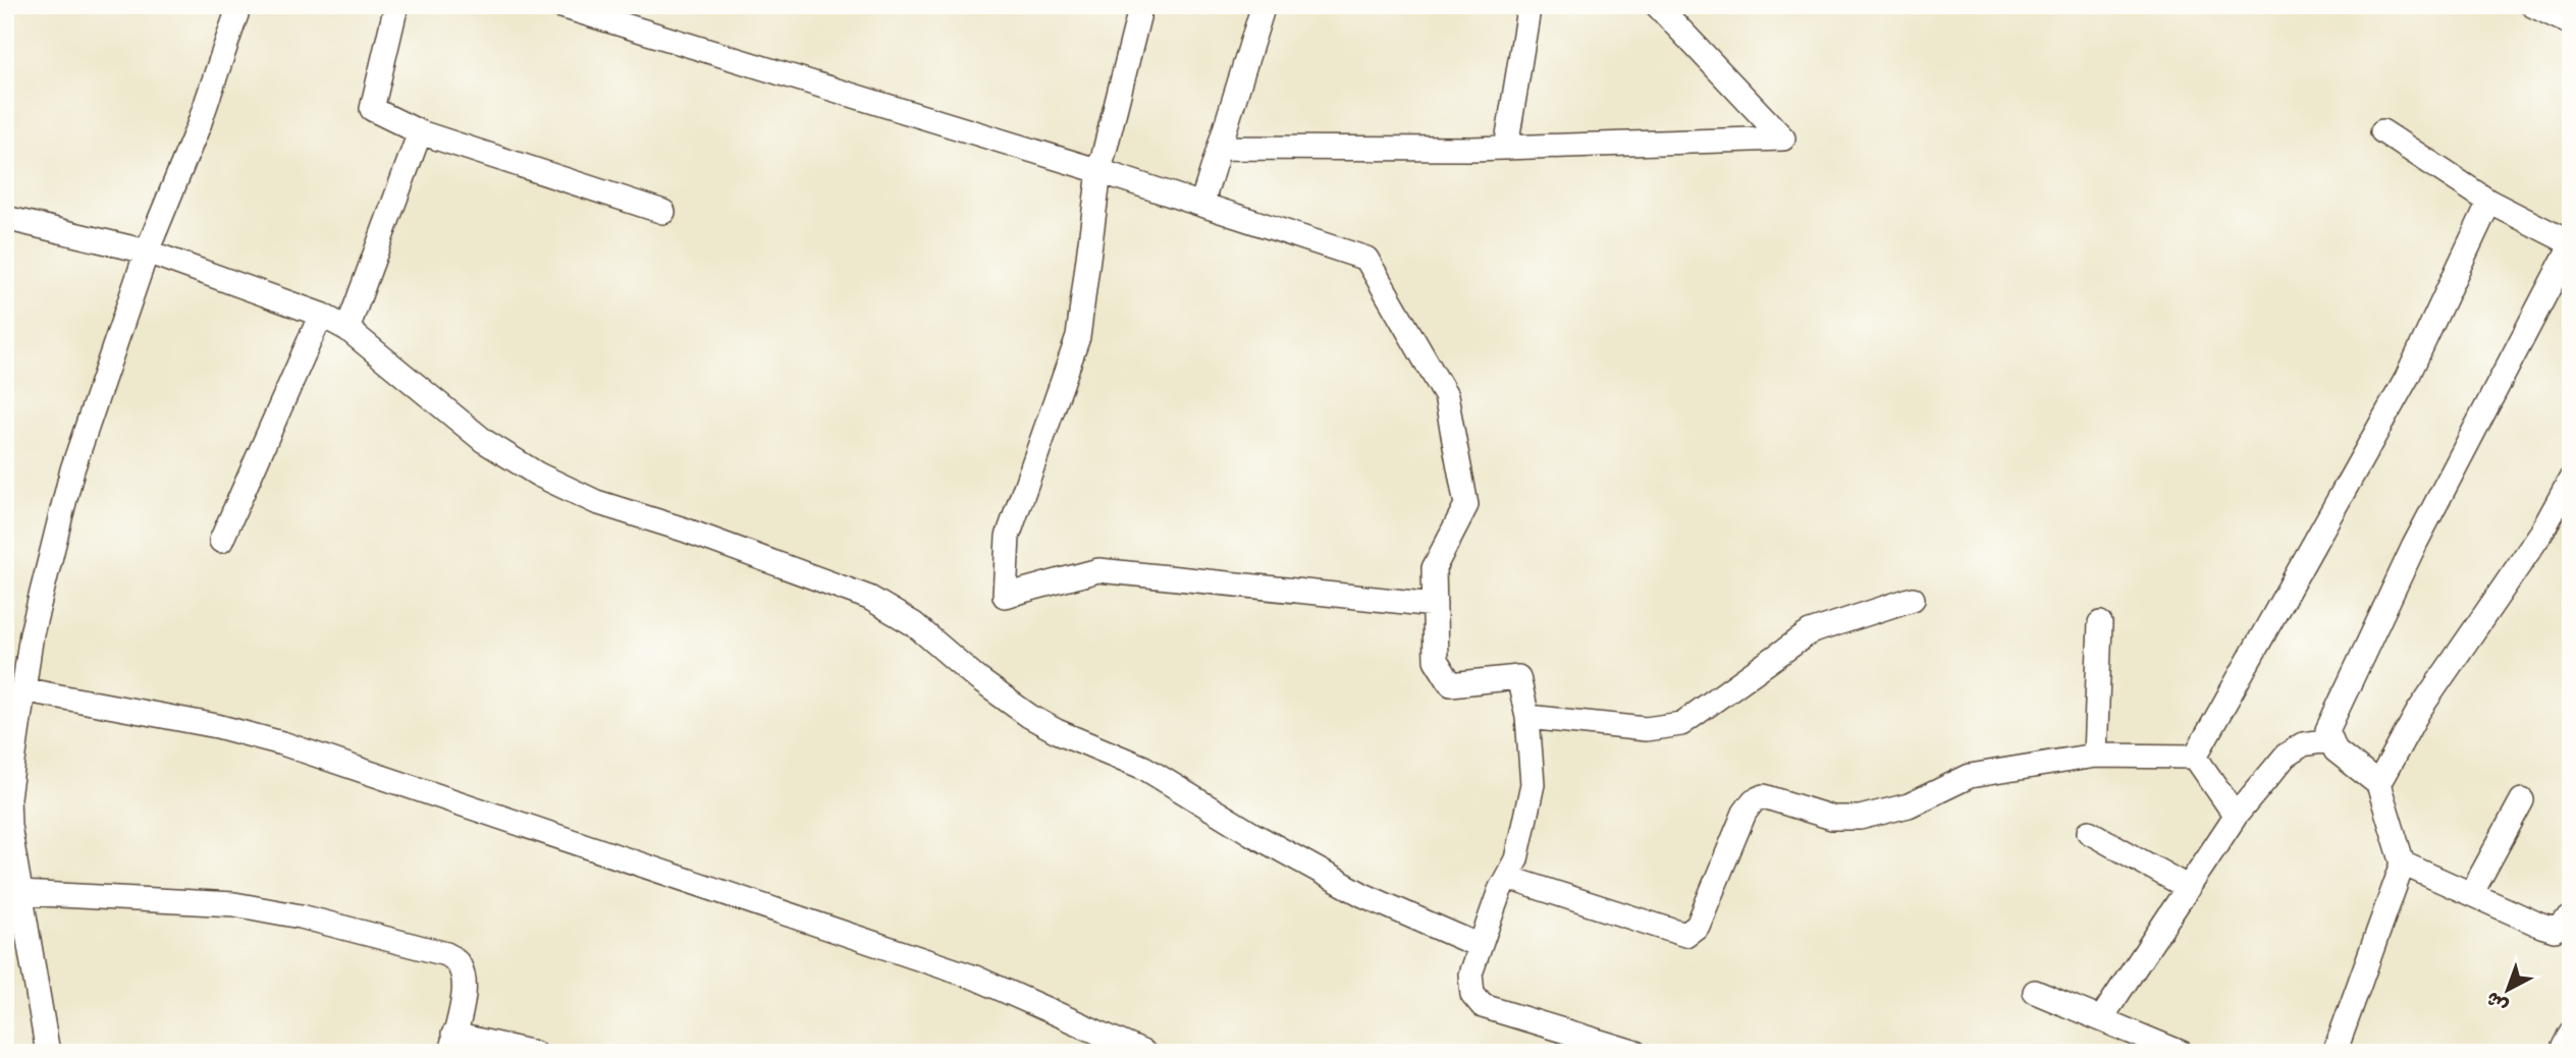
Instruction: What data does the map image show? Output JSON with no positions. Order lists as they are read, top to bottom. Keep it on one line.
{"north":"bottom left"}
